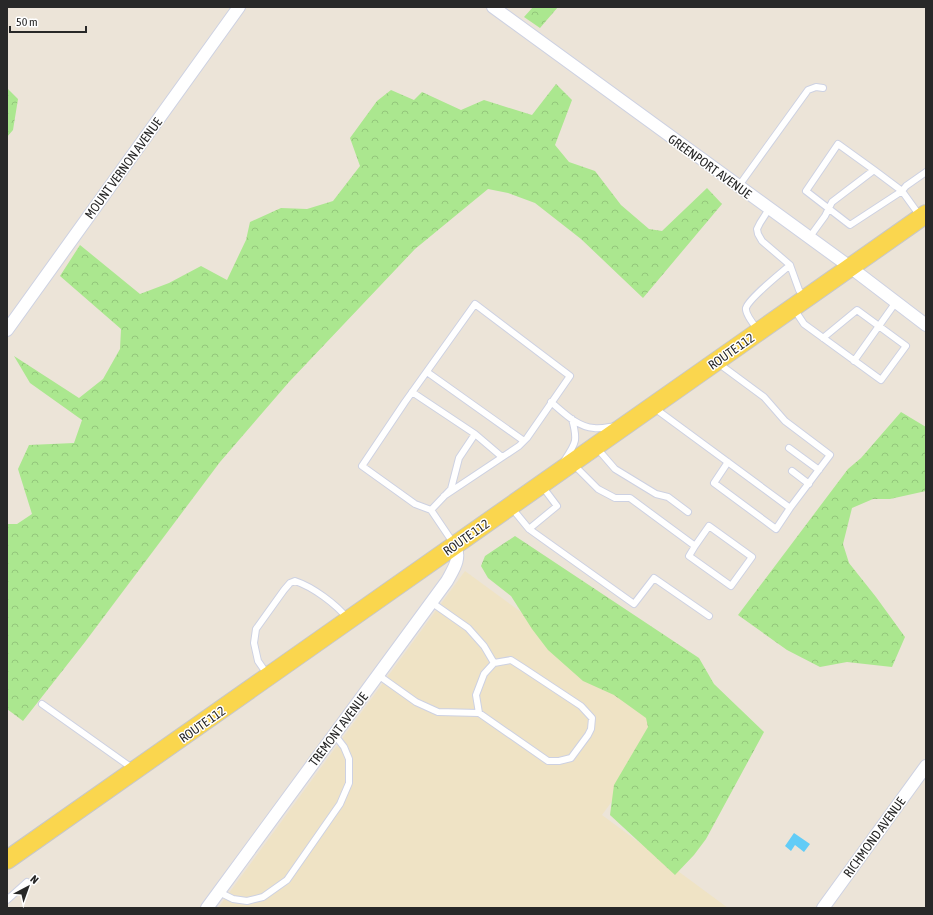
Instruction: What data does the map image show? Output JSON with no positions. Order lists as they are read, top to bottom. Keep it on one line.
{"streets":{"main road":["ROUTE 112"],"street":["GREENPORT AVENUE","MOUNT VERNON AVENUE","TREMONT AVENUE","RICHMOND AVENUE"]},"crossings":[["GREENPORT AVENUE","ROUTE 112"],["ROUTE 112","TREMONT AVENUE"]],"scale_bar":"50 m","north":"top right"}
